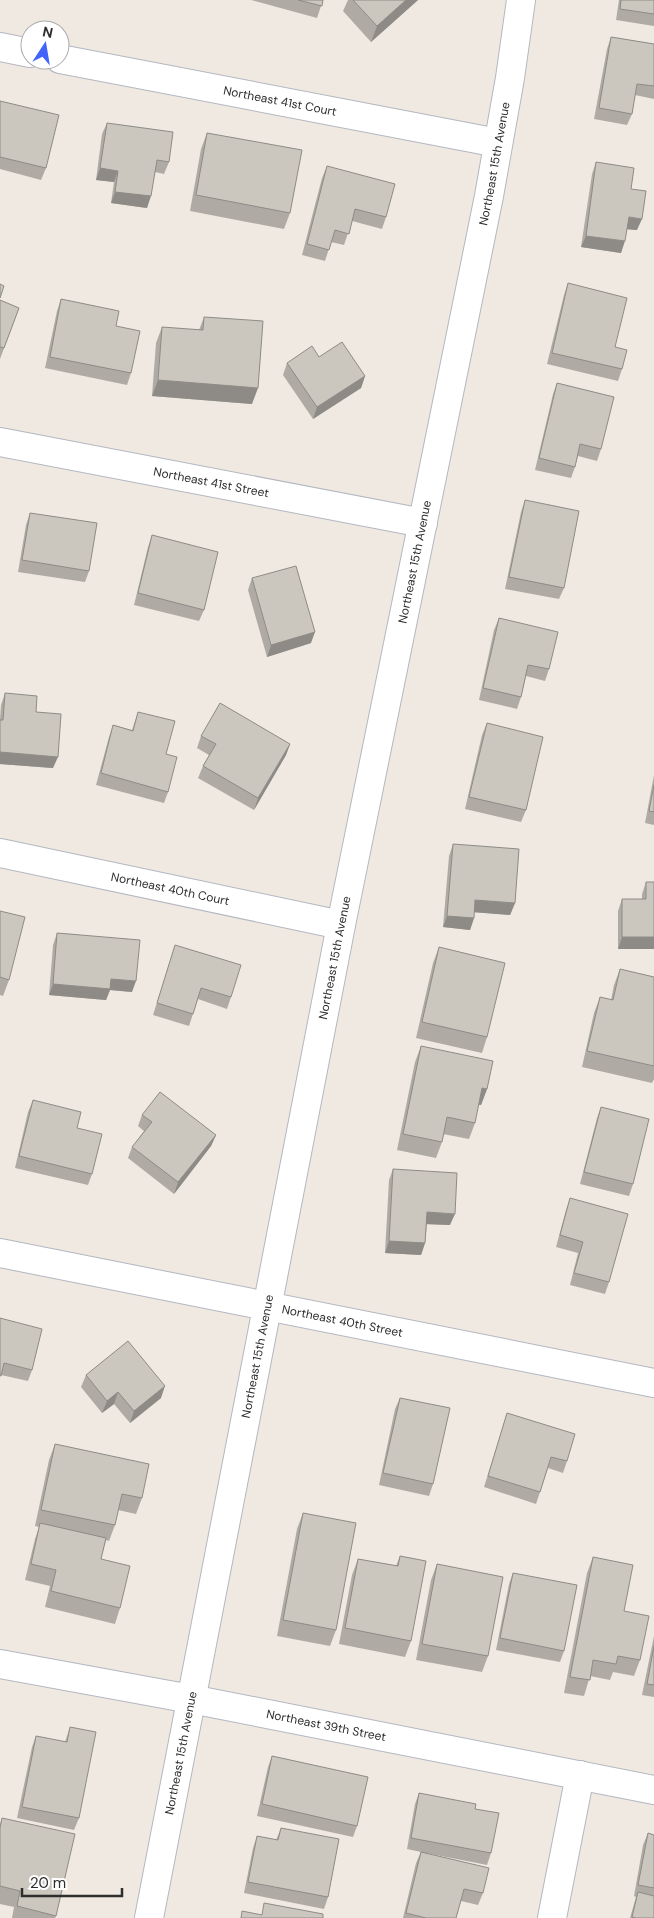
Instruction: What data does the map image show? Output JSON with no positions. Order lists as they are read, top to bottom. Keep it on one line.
{"streets":{"street":["Northeast 41st Court","Northeast 15th Avenue","Northeast 41st Street","Northeast 40th Court","Northeast 40th Street","Northeast 39th Street"]},"crossings":[["Northeast 41st Court","Northeast 15th Avenue"],["Northeast 15th Avenue","Northeast 41st Street"],["Northeast 15th Avenue","Northeast 40th Court"],["Northeast 15th Avenue","Northeast 40th Street"],["Northeast 15th Avenue","Northeast 39th Street"]],"scale_bar":"20 m","north":"top"}
